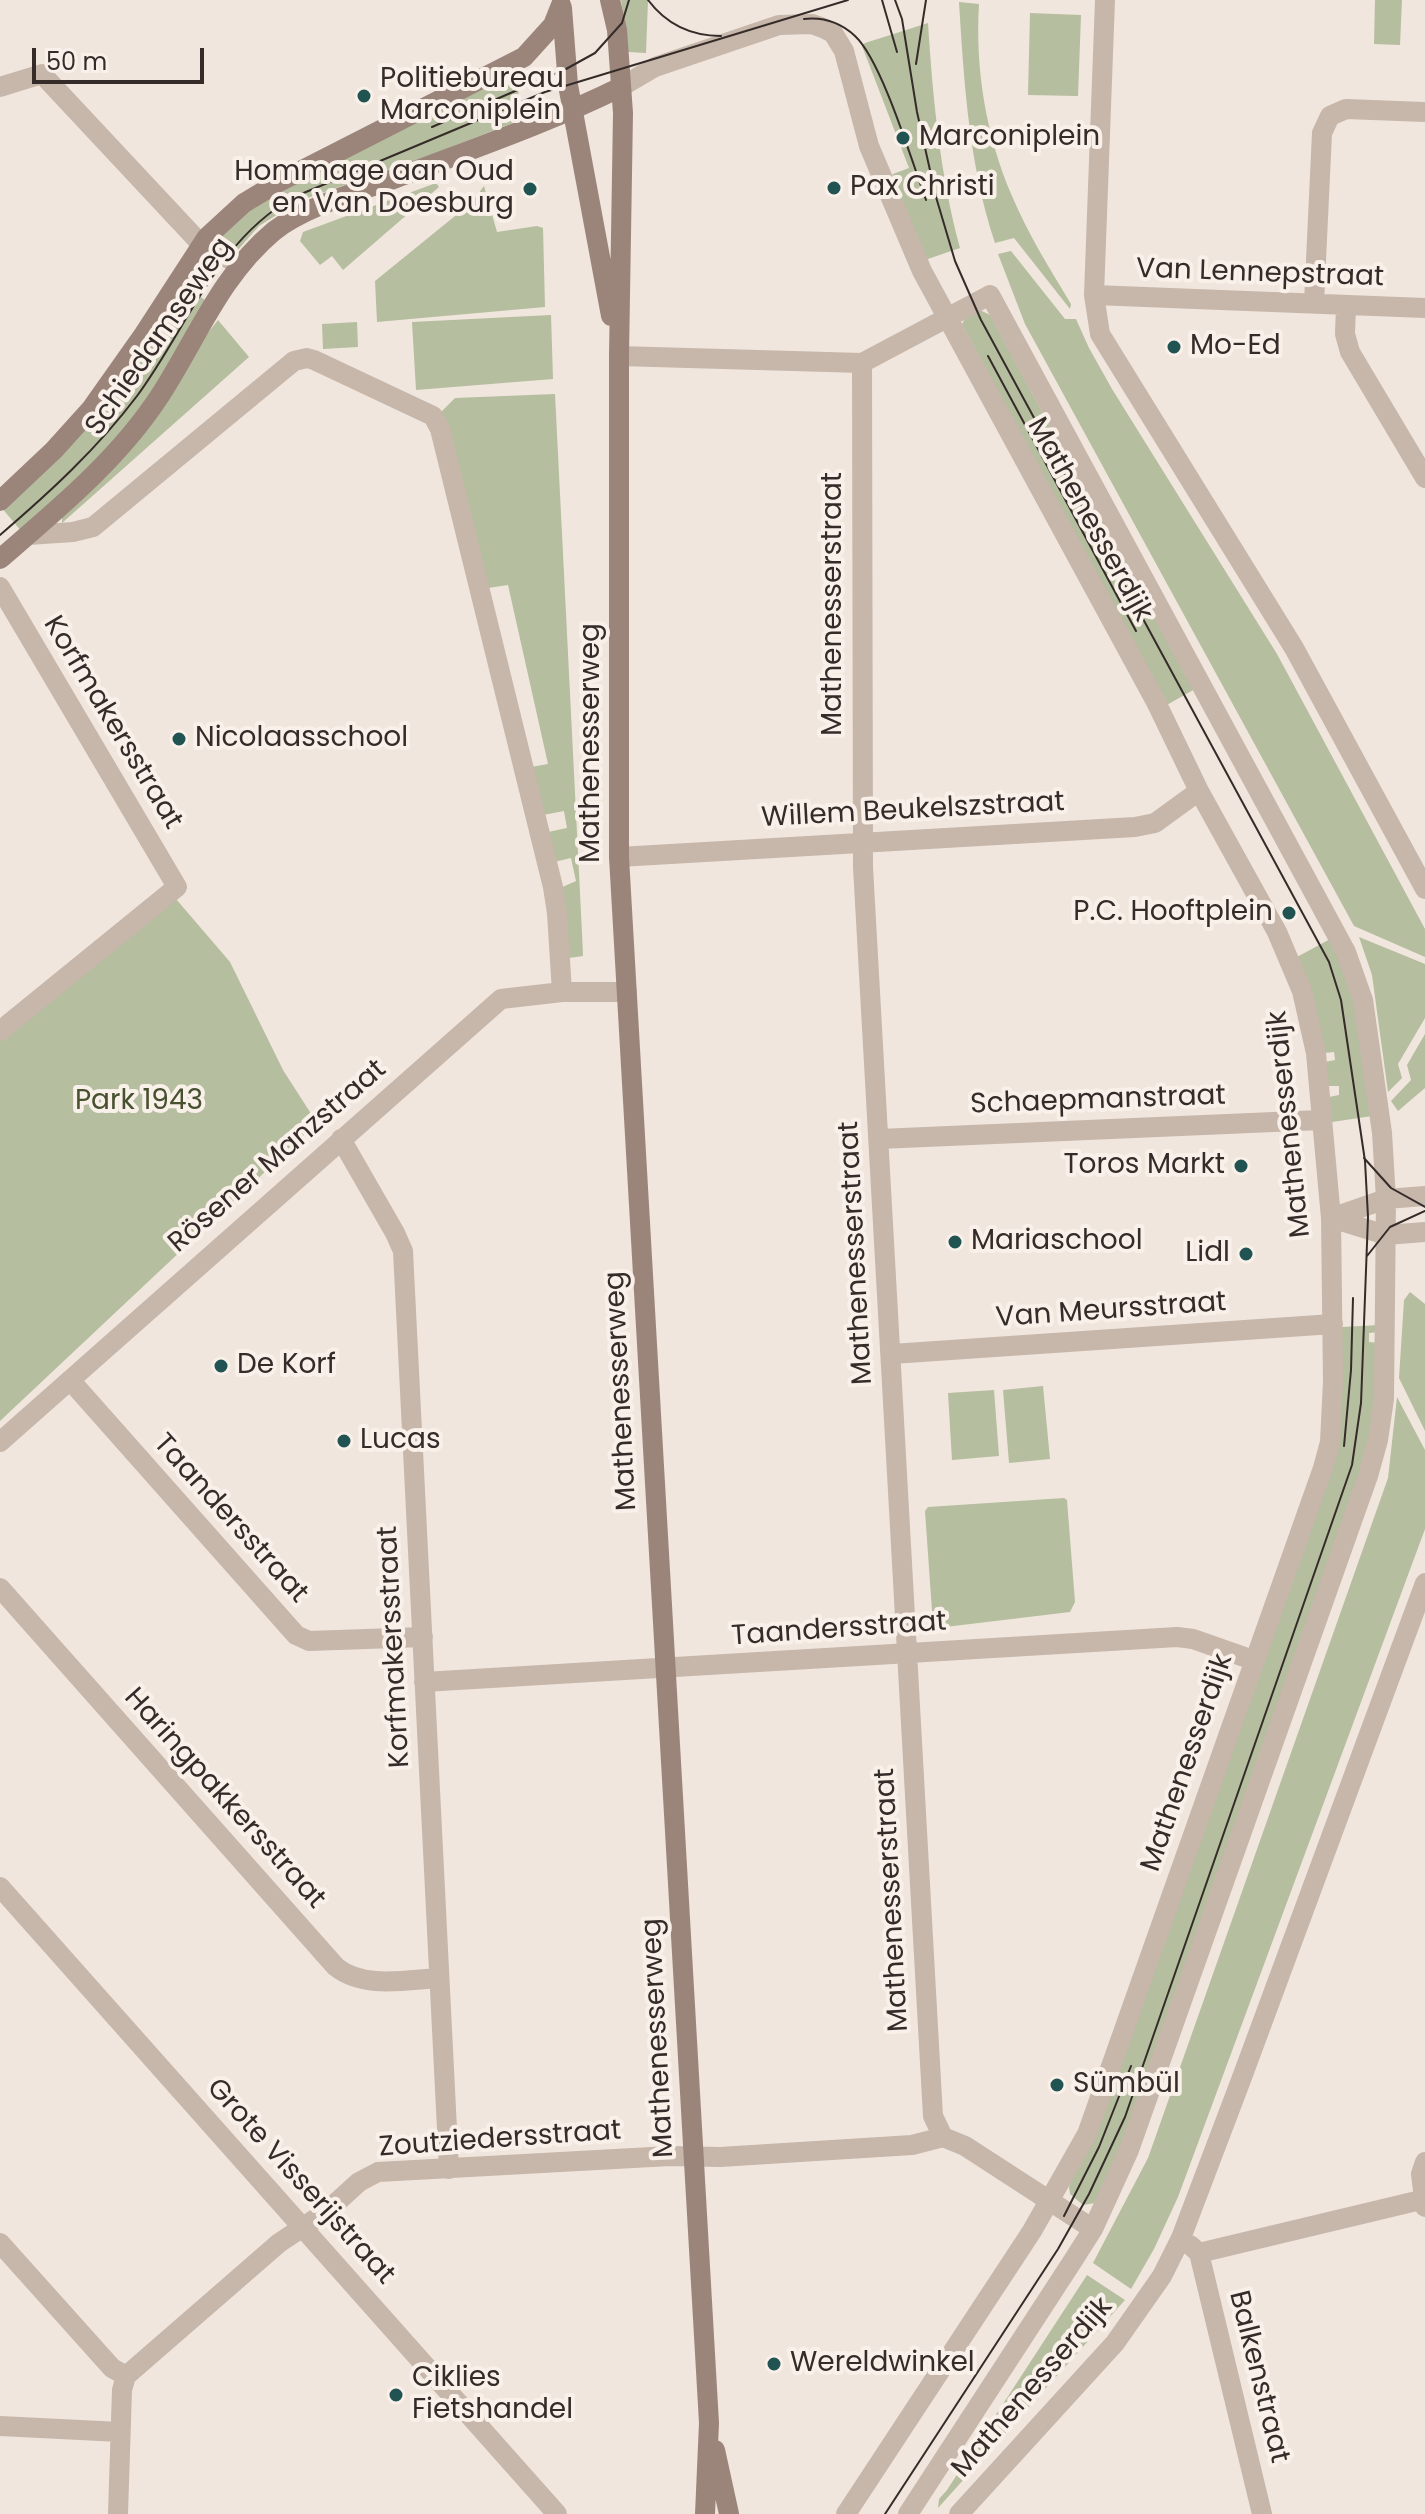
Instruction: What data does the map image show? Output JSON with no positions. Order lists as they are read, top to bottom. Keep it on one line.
{"streets":{"street":["Van Lennepstraat","Schiedamseweg","Mathenesserdijk","Mathenesserstraat","Korfmakersstraat","Mathenesserweg","Willem Beukelszstraat","Schaepmanstraat","Rösener Manzstraat","Van Meursstraat","Taandersstraat","Haringpakkersstraat","Zoutziedersstraat","Grote Visserijstraat","Balkenstraat"]},"crossings":[["Schiedamseweg","Mathenesserdijk"],["Schiedamseweg","Mathenesserweg"],["Mathenesserdijk","Mathenesserweg"],["Mathenesserdijk","Willem Beukelszstraat"],["Mathenesserdijk","Schaepmanstraat"],["Mathenesserdijk","Van Meursstraat"],["Mathenesserdijk","Taandersstraat"],["Mathenesserstraat","Willem Beukelszstraat"],["Mathenesserstraat","Schaepmanstraat"],["Mathenesserstraat","Van Meursstraat"],["Mathenesserstraat","Taandersstraat"],["Mathenesserstraat","Zoutziedersstraat"],["Korfmakersstraat","Rösener Manzstraat"],["Korfmakersstraat","Taandersstraat"],["Korfmakersstraat","Haringpakkersstraat"],["Korfmakersstraat","Zoutziedersstraat"],["Mathenesserweg","Willem Beukelszstraat"],["Mathenesserweg","Rösener Manzstraat"],["Mathenesserweg","Taandersstraat"],["Mathenesserweg","Zoutziedersstraat"],["Rösener Manzstraat","Taandersstraat"],["Zoutziedersstraat","Grote Visserijstraat"]],"parks":["Park 1943"],"places":["Politiebureau Marconiplein","Marconiplein","Pax Christi","Hommage aan Oud en Van Doesburg","Mo-Ed","Nicolaasschool","P.C. Hooftplein","Toros Markt","Mariaschool","Lidl","De Korf","Lucas","Sümbül","Wereldwinkel","Ciklies Fietshandel"],"scale_bar":"50 m"}
